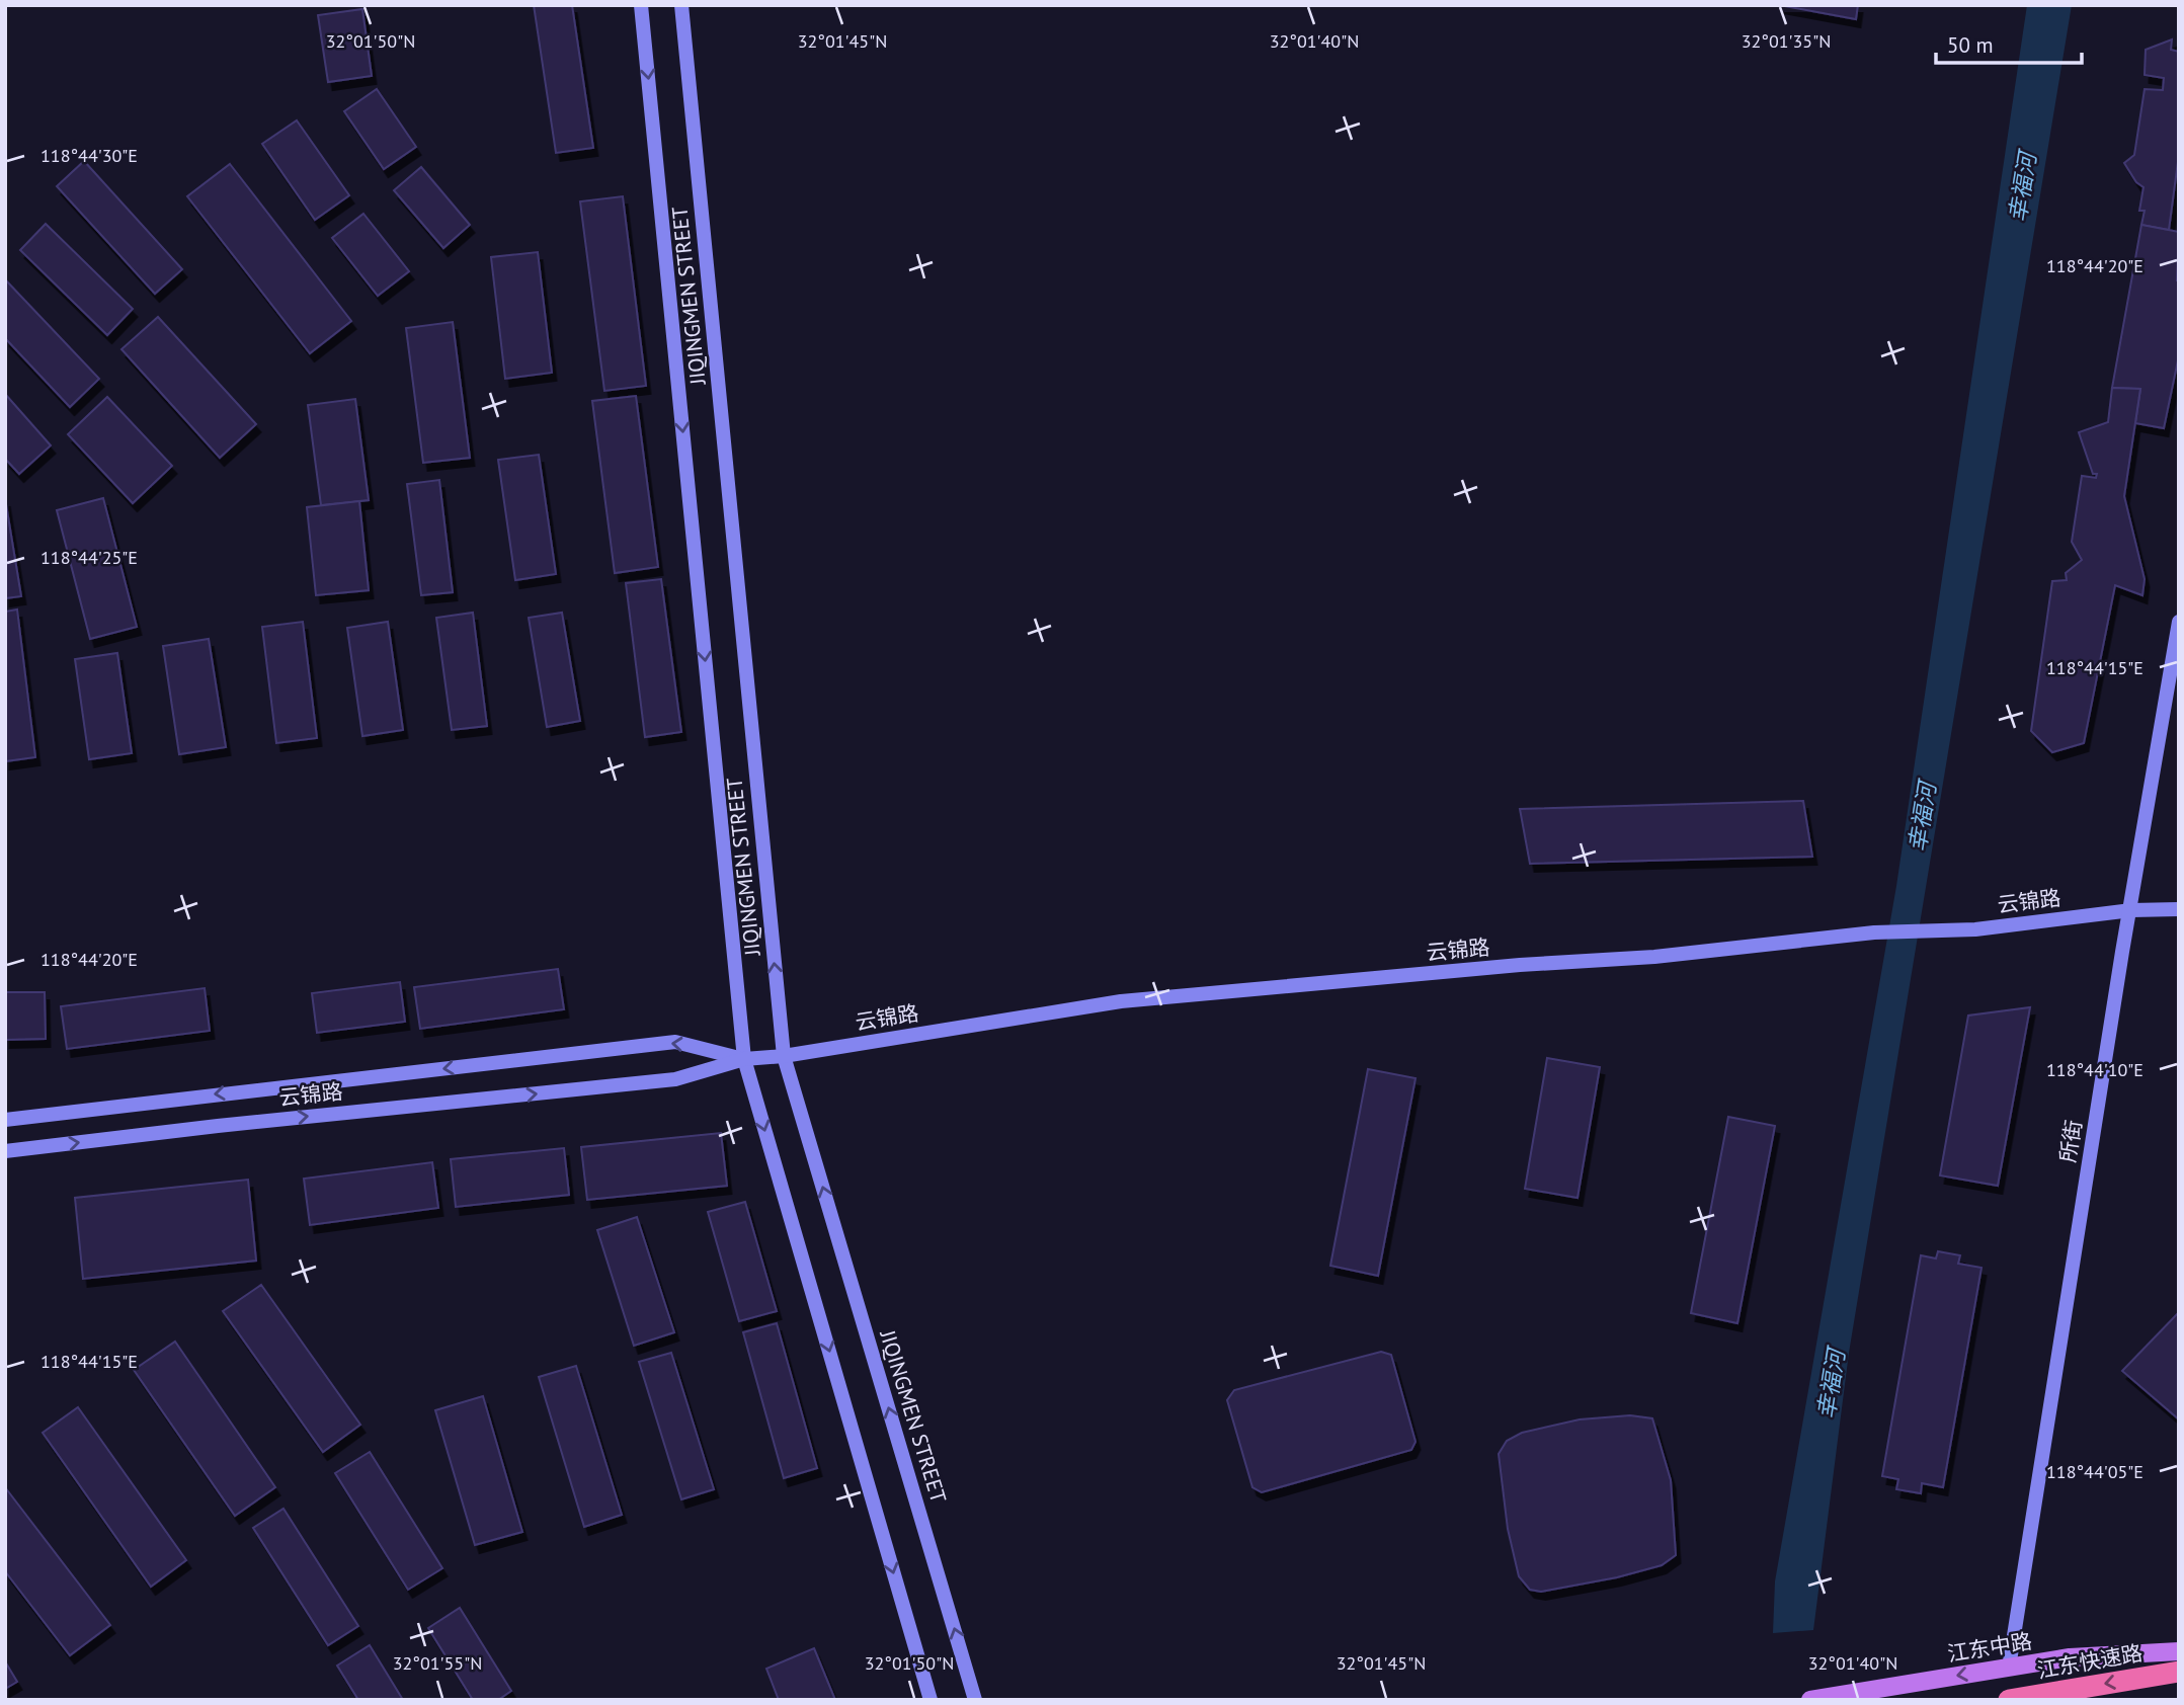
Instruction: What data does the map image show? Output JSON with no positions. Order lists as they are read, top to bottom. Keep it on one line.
{"streets":{"highway":["江东快速路"],"main road":["江东中路"],"street":["JIQINGMEN STREET","云锦路","所街"]},"crossings":[["JIQINGMEN STREET","云锦路"],["云锦路","所街"],["所街","江东中路"]],"one_way":["江东中路","江东快速路"],"water":["幸福河"],"scale_bar":"50 m","coordinates":["32°01'50\"N","32°01'45\"N","32°01'40\"N","32°01'35\"N","118°44'30\"E","118°44'20\"E","118°44'25\"E","118°44'15\"E","118°44'10\"E","118°44'05\"E","32°01'55\"N"]}
